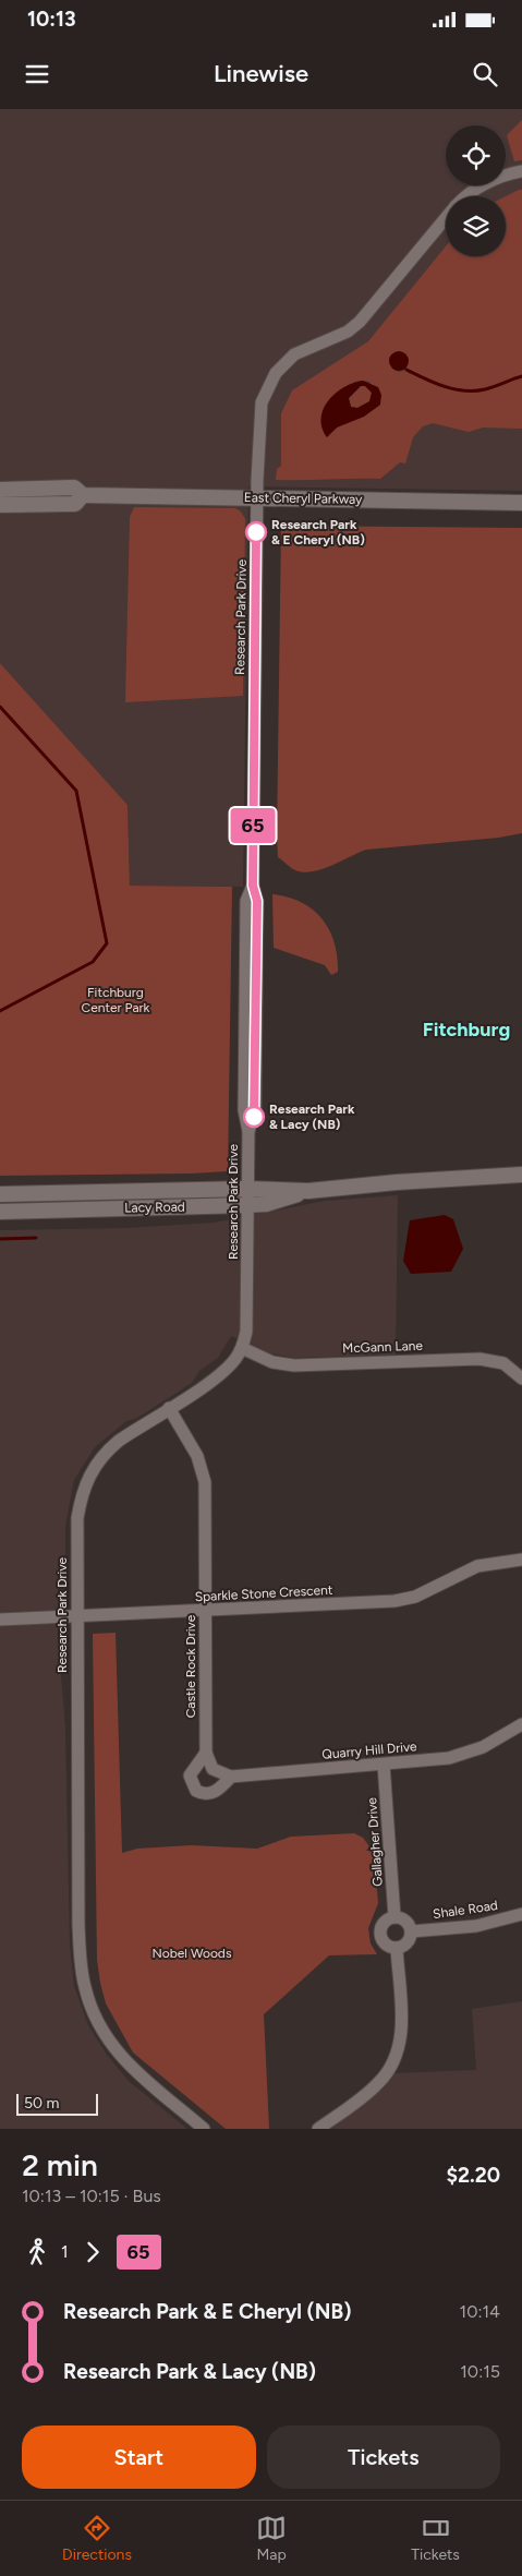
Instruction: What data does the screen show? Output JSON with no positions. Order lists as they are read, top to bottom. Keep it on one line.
{"streets":{"main road":["East Cheryl Parkway","Lacy Road"],"street":["Research Park Drive","McGann Lane","Sparkle Stone Crescent","Castle Rock Drive","Quarry Hill Drive","Gallagher Drive","Shale Road"]},"crossings":[["East Cheryl Parkway","Research Park Drive"],["Research Park Drive","Lacy Road"],["Research Park Drive","McGann Lane"],["Research Park Drive","Sparkle Stone Crescent"],["Research Park Drive","Castle Rock Drive"],["Sparkle Stone Crescent","Castle Rock Drive"],["Castle Rock Drive","Quarry Hill Drive"],["Quarry Hill Drive","Gallagher Drive"],["Gallagher Drive","Shale Road"]],"districts":["Fitchburg"],"parks":["Fitchburg Center Park","Nobel Woods"],"places":["Research Park & E Cheryl (NB)","Research Park & Lacy (NB)"],"lines":["bus line 65"],"scale_bar":"50 m","page":{"status":"10:13","header":"Linewise","on_map":"65","scale":"50 m","heading":["2 min","10:13 – 10:15 · Bus","$2.20"],"legs":["1","65"],"list":[{"name":"Research Park & E Cheryl (NB)","value":"10:14"},{"name":"Research Park & Lacy (NB)","value":"10:15"}],"buttons":["Start","Tickets"],"tabs":["Directions","Map","Tickets"]}}
